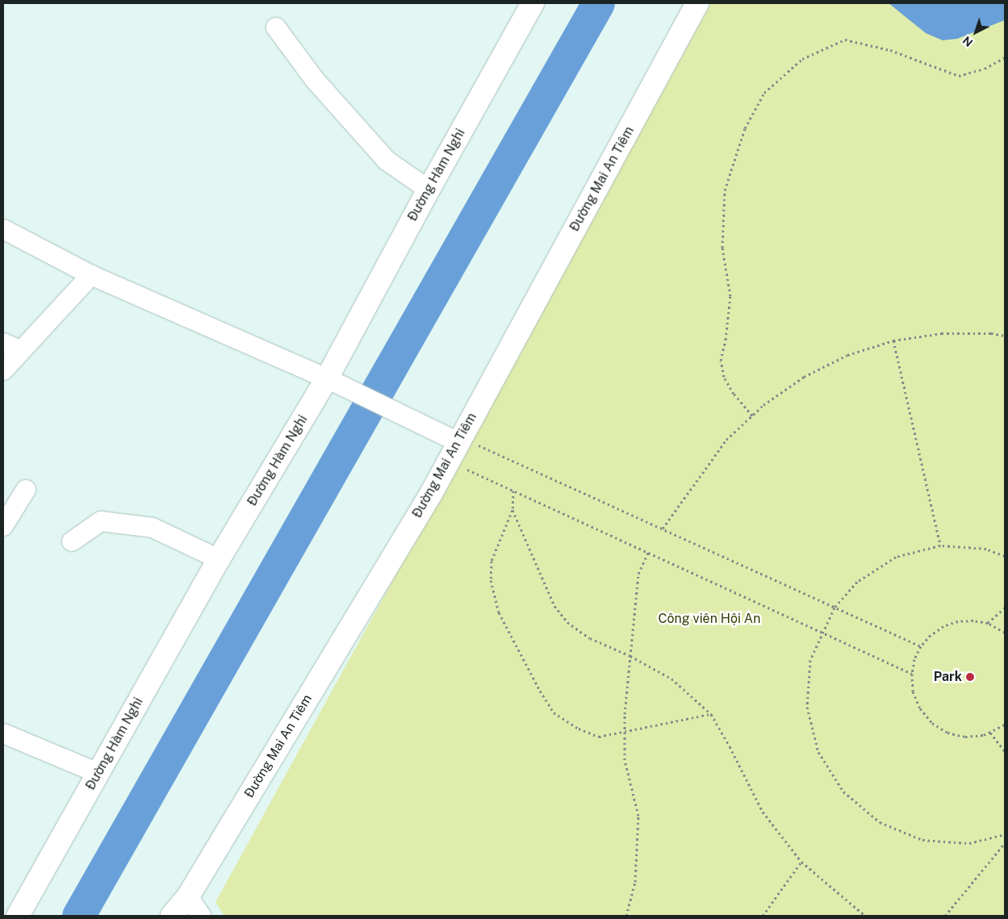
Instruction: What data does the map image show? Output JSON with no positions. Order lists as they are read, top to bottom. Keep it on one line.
{"streets":{"street":["Đường Hàm Nghi","Đường Mai An Tiêm"]},"parks":["Công viên Hội An"],"places":["Park"],"north":"bottom left"}
